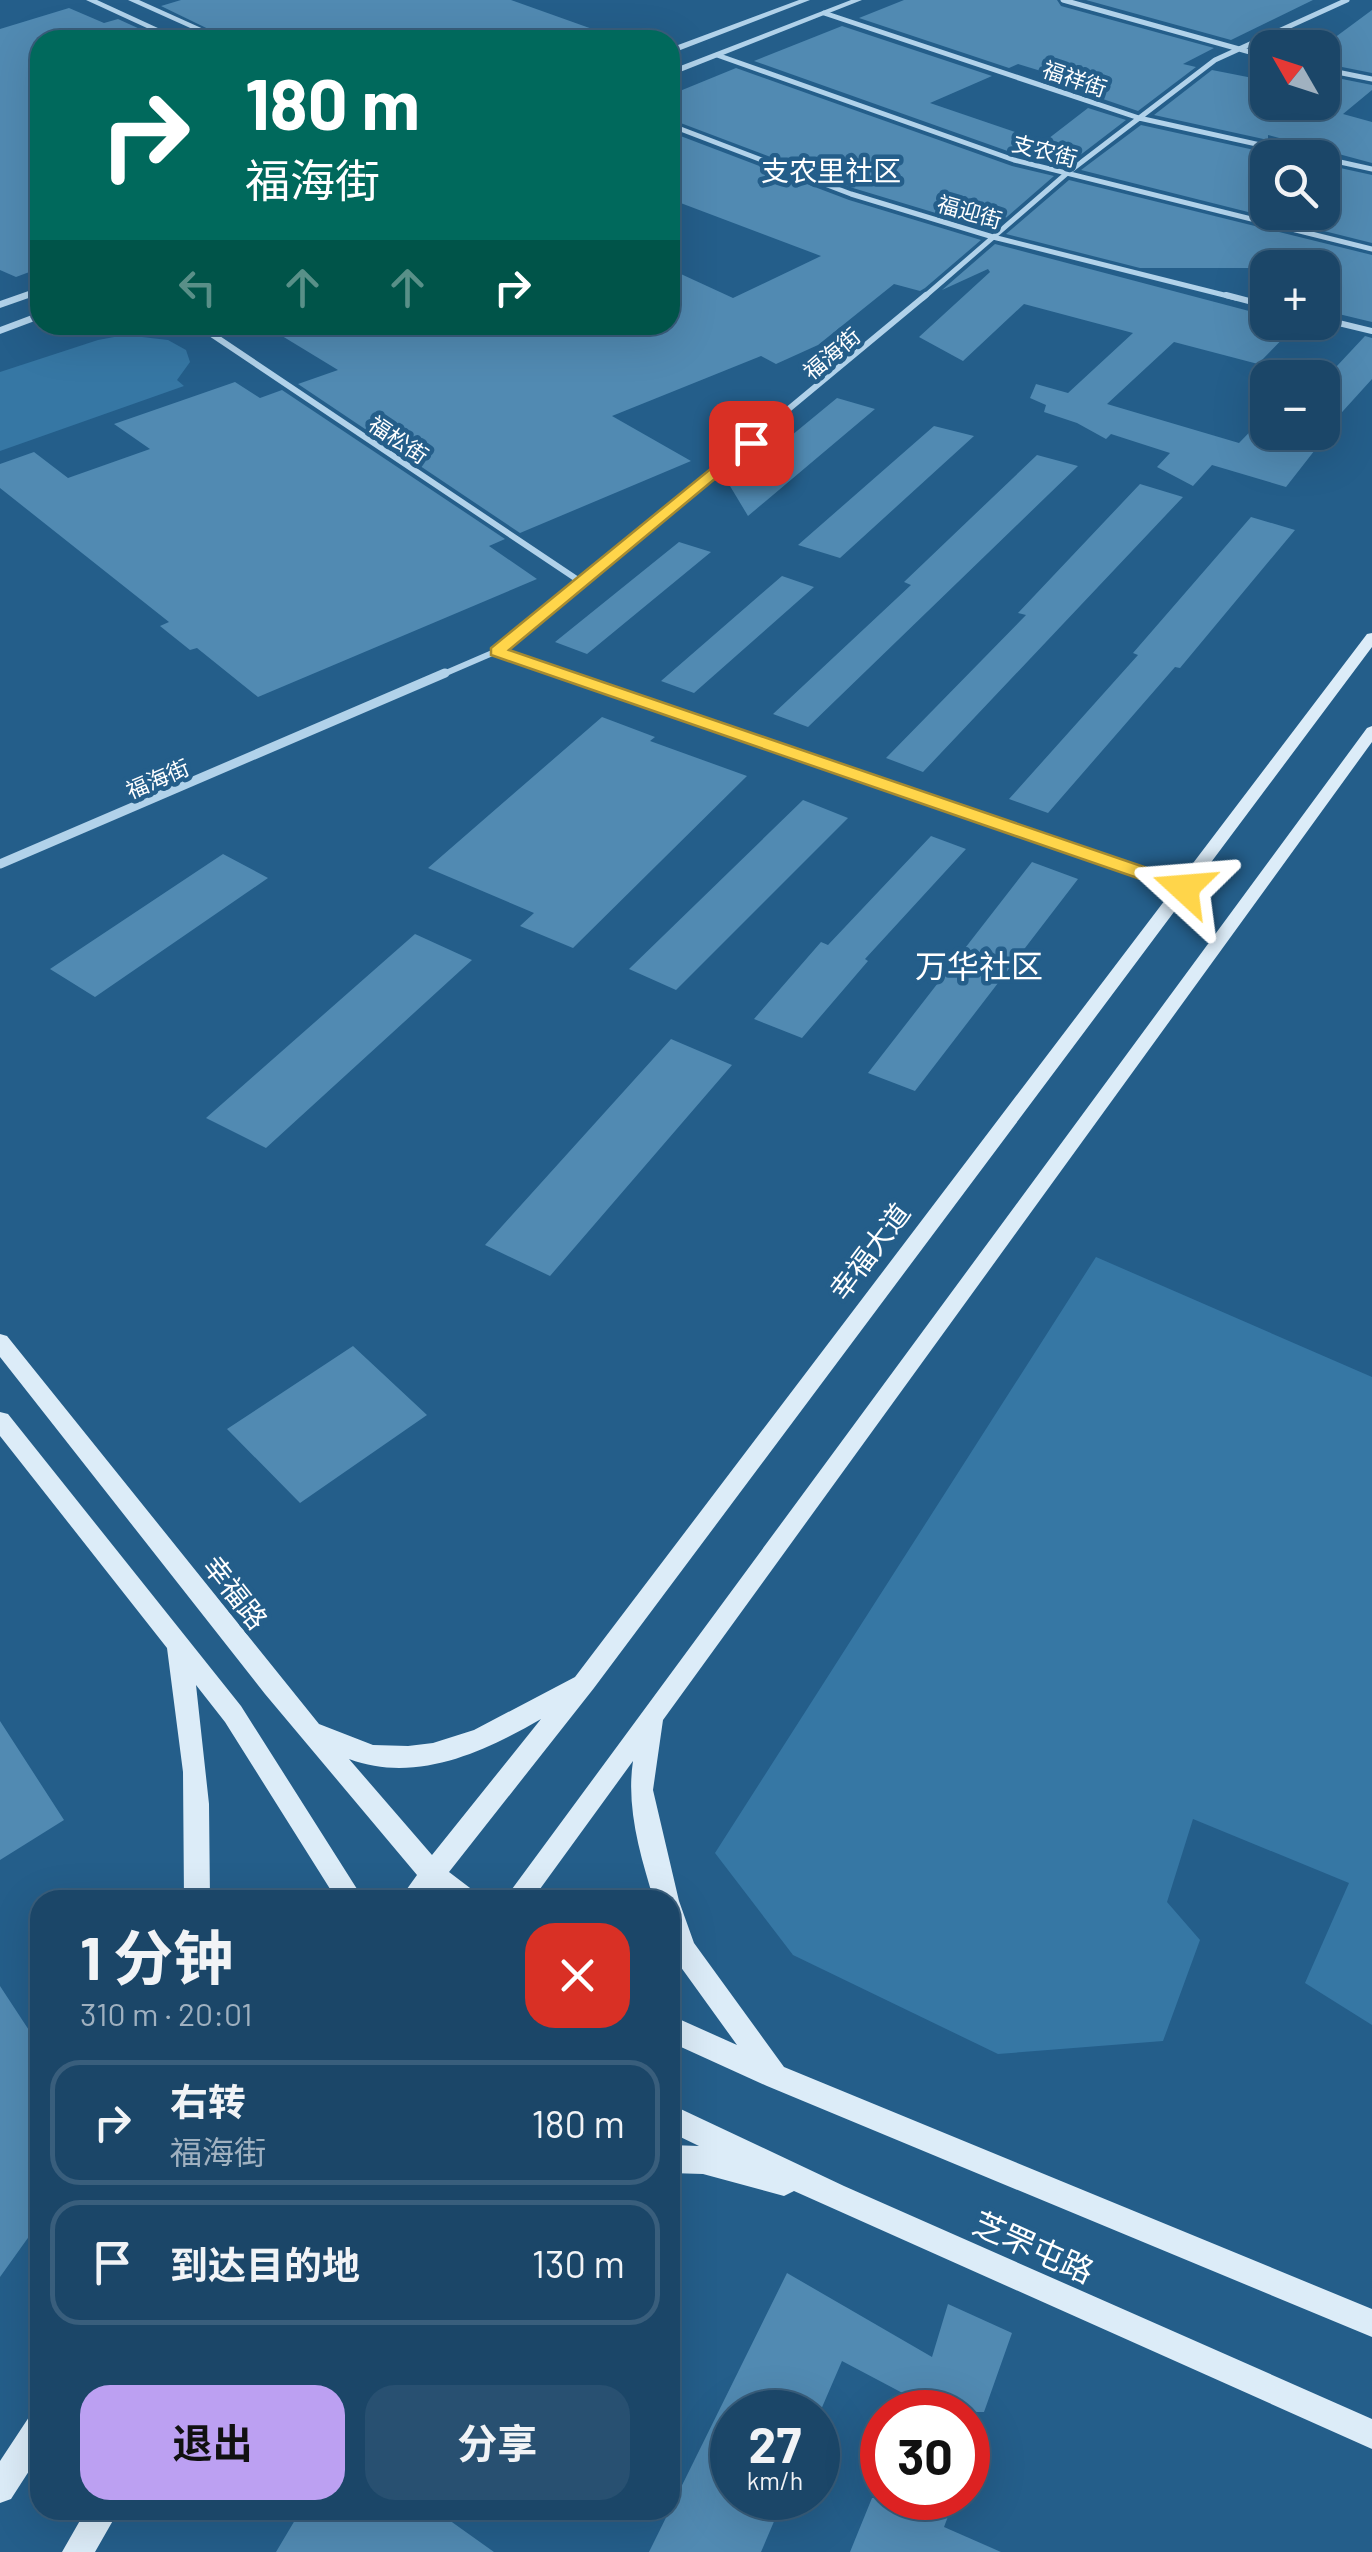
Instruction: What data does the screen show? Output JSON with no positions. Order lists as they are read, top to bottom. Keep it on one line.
{"streets":{"main road":["幸福大道","幸福路","芝罘屯路"],"street":["福祥街","支农街","福迎街","福海街","福松街"]},"crossings":[["福祥街","福海街"],["支农街","福海街"],["福迎街","福海街"],["福海街","福松街"],["幸福大道","幸福路"]],"districts":["支农里社区","万华社区"],"north":"top left","page":{"map_buttons":["+","−"],"turn":["180 m","福海街"],"heading":["1 分钟","310 m · 20:01"],"list":[{"name":"右转","note":"福海街","value":"180 m"},{"name":"到达目的地","value":"130 m"}],"buttons":["退出","分享"],"speed":"27 km/h","limit":"30"}}
